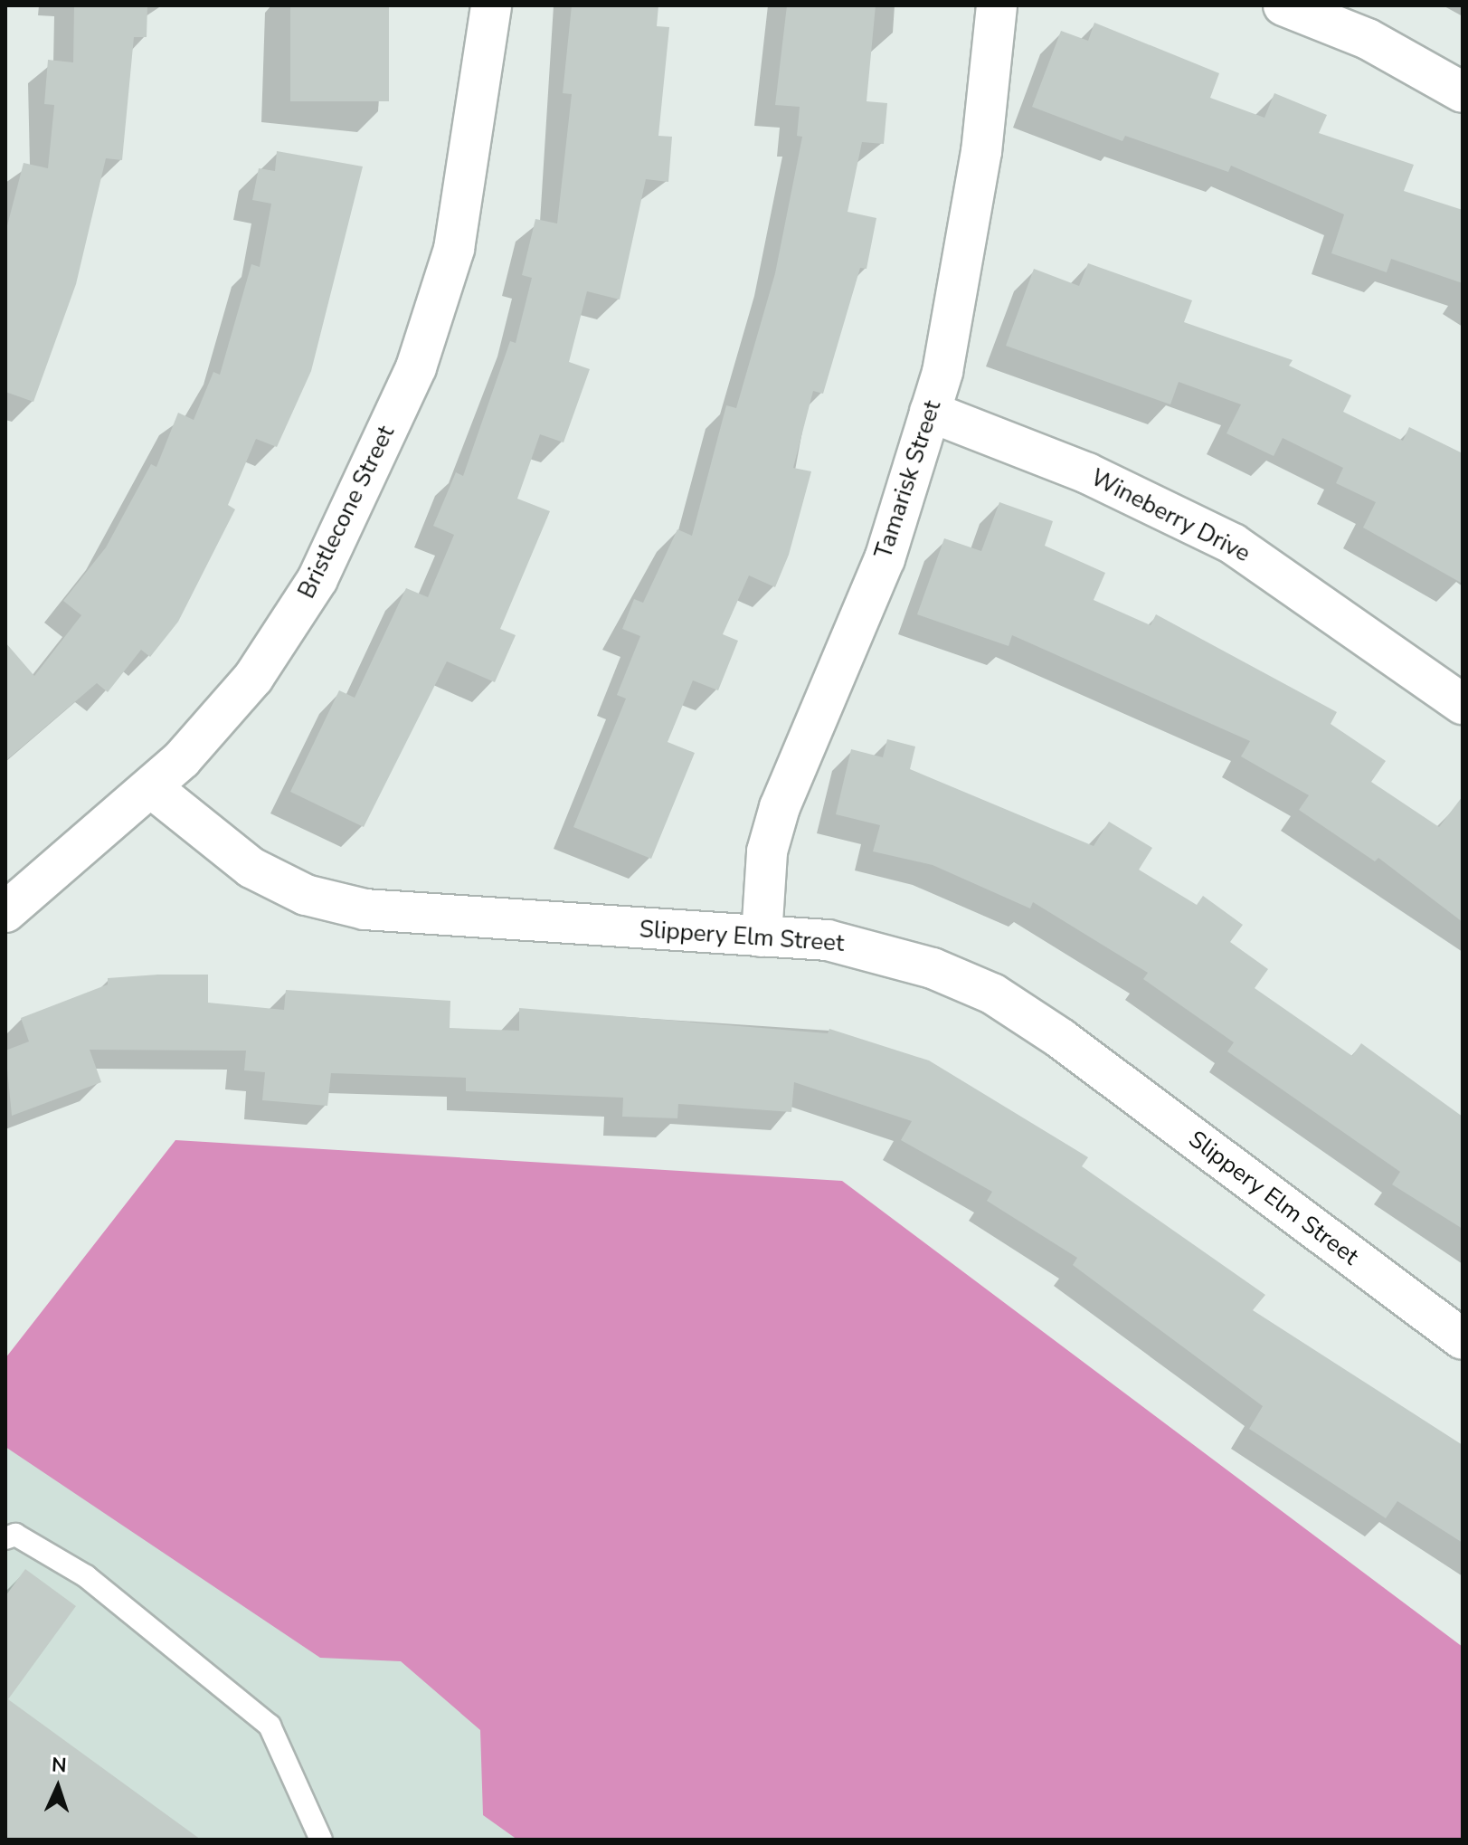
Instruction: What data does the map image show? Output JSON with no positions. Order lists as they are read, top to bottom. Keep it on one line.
{"streets":{"street":["Tamarisk Street","Bristlecone Street","Wineberry Drive","Slippery Elm Street"]},"crossings":[["Tamarisk Street","Wineberry Drive"],["Tamarisk Street","Slippery Elm Street"],["Bristlecone Street","Slippery Elm Street"]],"north":"top"}
